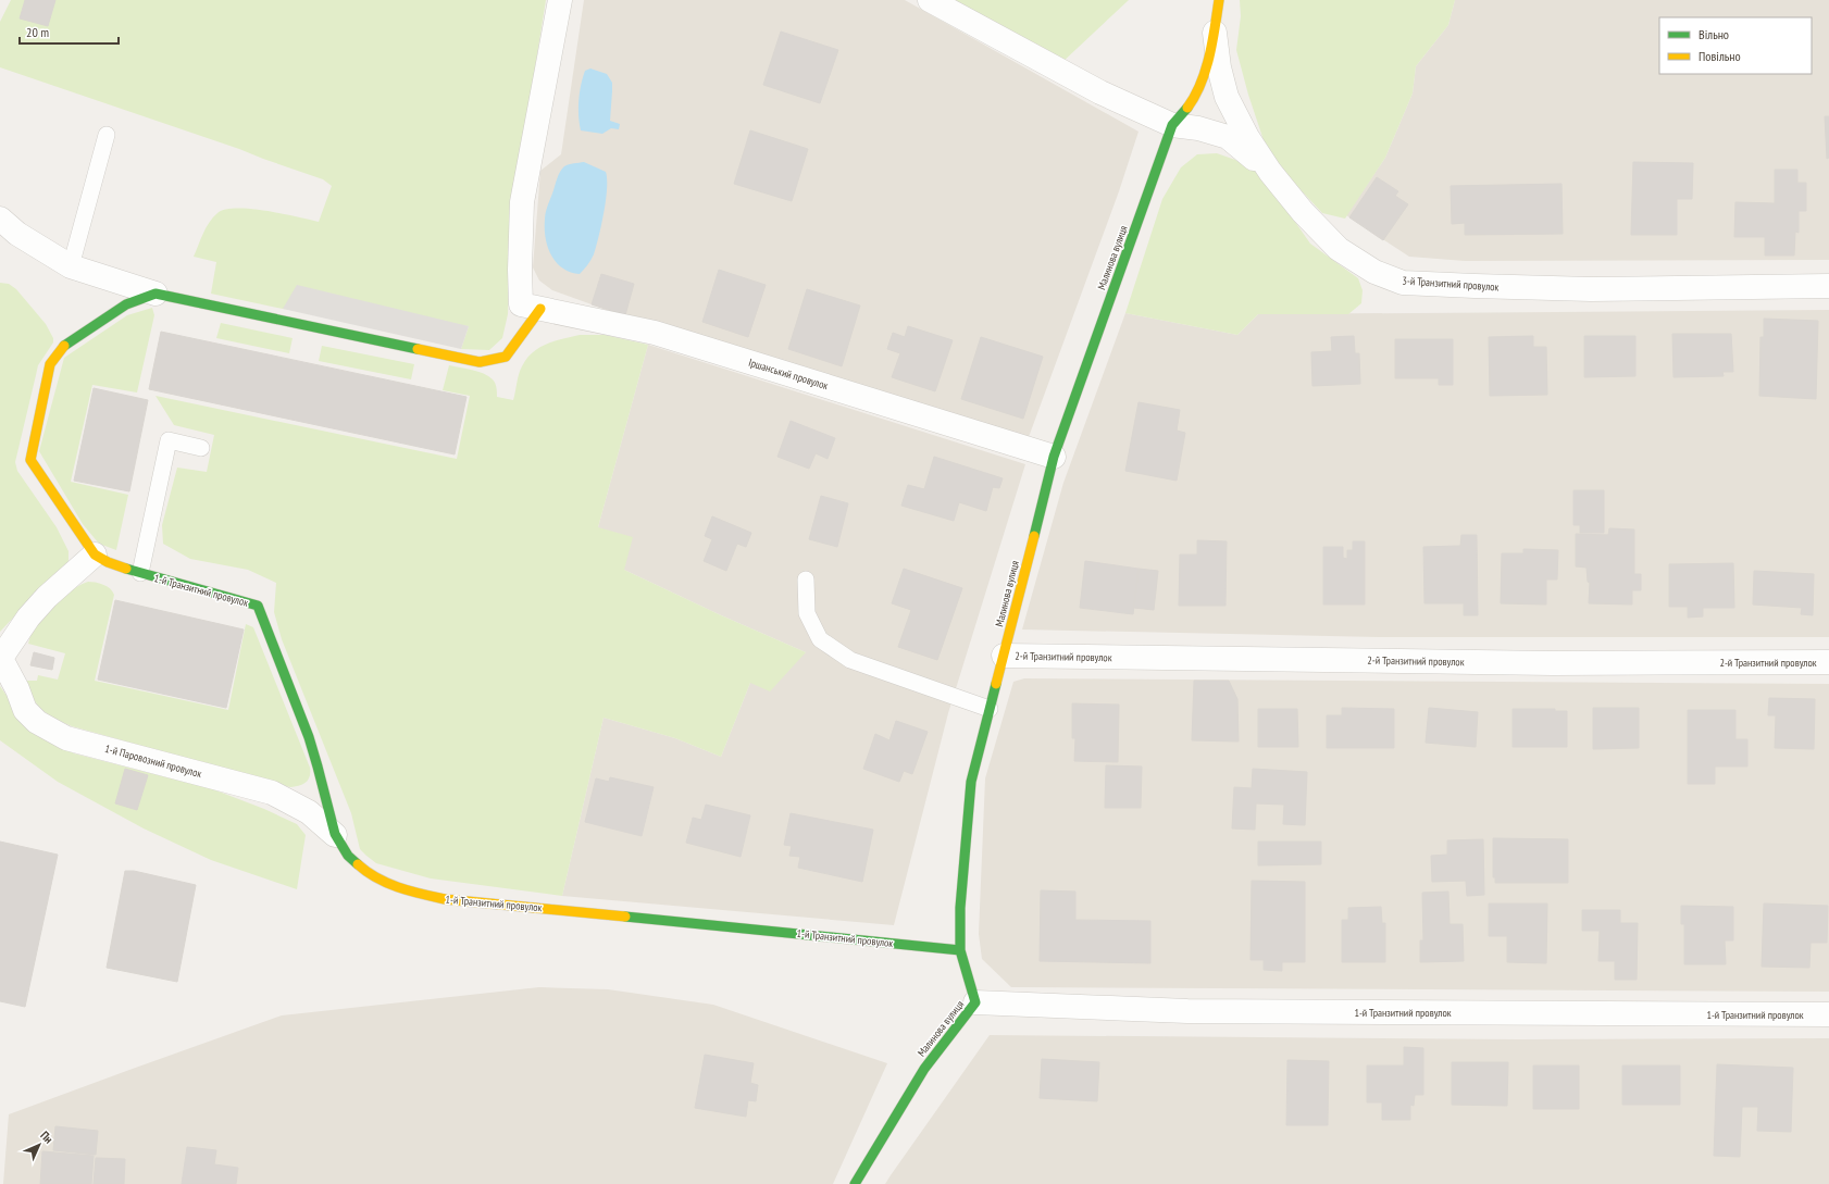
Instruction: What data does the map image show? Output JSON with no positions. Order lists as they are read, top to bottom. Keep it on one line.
{"streets":{"street":["Малинова вулиця","3-й Транзитний провулок","Іршанський провулок","1-й Транзитний провулок","2-й Транзитний провулок","1-й Паровозний провулок"]},"crossings":[["Малинова вулиця","3-й Транзитний провулок"],["Малинова вулиця","Іршанський провулок"],["Малинова вулиця","1-й Транзитний провулок"],["Малинова вулиця","2-й Транзитний провулок"],["1-й Транзитний провулок","1-й Паровозний провулок"]],"legend":["Вільно","Повільно"],"scale_bar":"20 m","north":"top right"}
